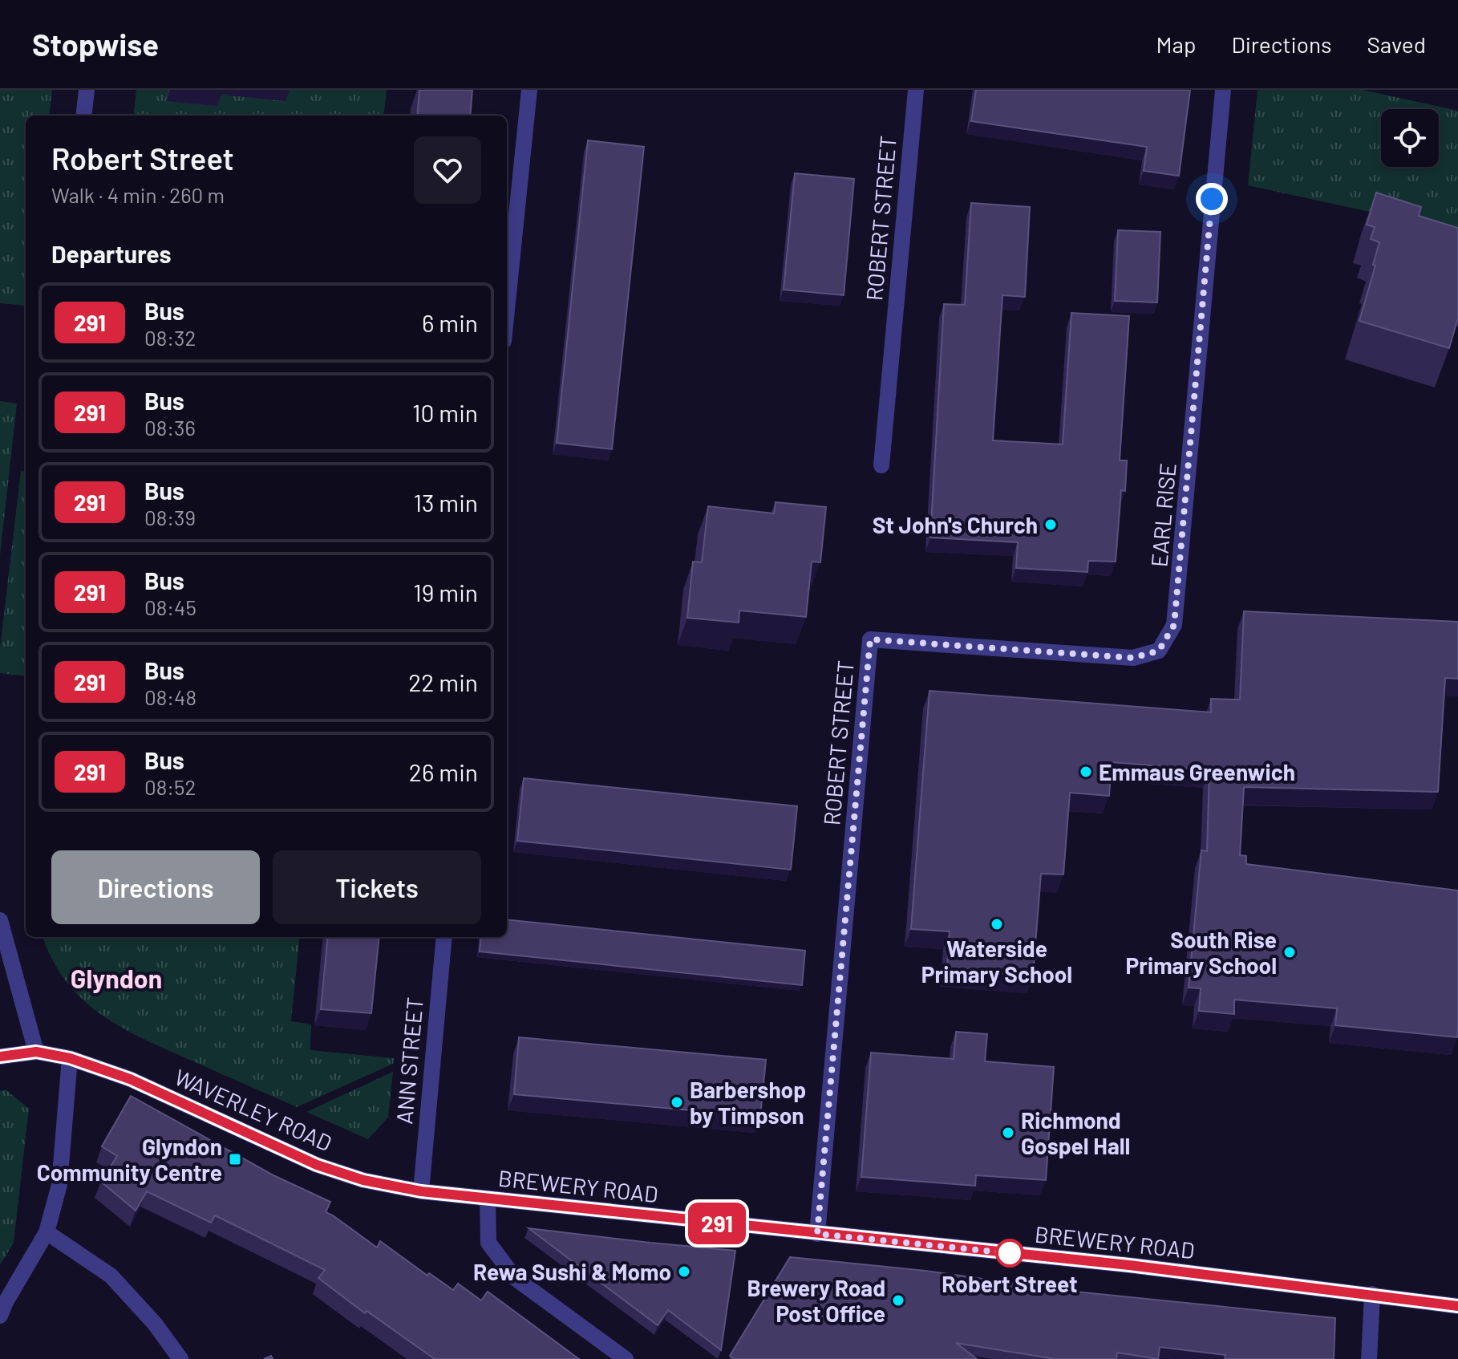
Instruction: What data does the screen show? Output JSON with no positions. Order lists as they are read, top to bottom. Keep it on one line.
{"streets":{"street":["ROBERT STREET","EARL RISE","ANN STREET","WAVERLEY ROAD","BREWERY ROAD"]},"crossings":[["ROBERT STREET","EARL RISE"],["ROBERT STREET","BREWERY ROAD"],["ANN STREET","WAVERLEY ROAD"],["ANN STREET","BREWERY ROAD"],["WAVERLEY ROAD","BREWERY ROAD"]],"districts":["Glyndon"],"places":{"other":["St John's Church","Emmaus Greenwich","Waterside Primary School","South Rise Primary School","Barbershop by Timpson","Richmond Gospel Hall","Robert Street","Rewa Sushi & Momo","Brewery Road Post Office"],"transit":["Glyndon Community Centre"]},"lines":["bus line 291"],"page":{"header":"Stopwise","nav":["Map","Directions","Saved"],"on_map":"291","heading":[["Robert Street","Walk · 4 min · 260 m"],"Departures"],"list":[{"mark":"291","name":"Bus","note":"08:32","value":"6 min"},{"mark":"291","name":"Bus","note":"08:36","value":"10 min"},{"mark":"291","name":"Bus","note":"08:39","value":"13 min"},{"mark":"291","name":"Bus","note":"08:45","value":"19 min"},{"mark":"291","name":"Bus","note":"08:48","value":"22 min"},{"mark":"291","name":"Bus","note":"08:52","value":"26 min"}],"buttons":["Directions","Tickets"]}}
